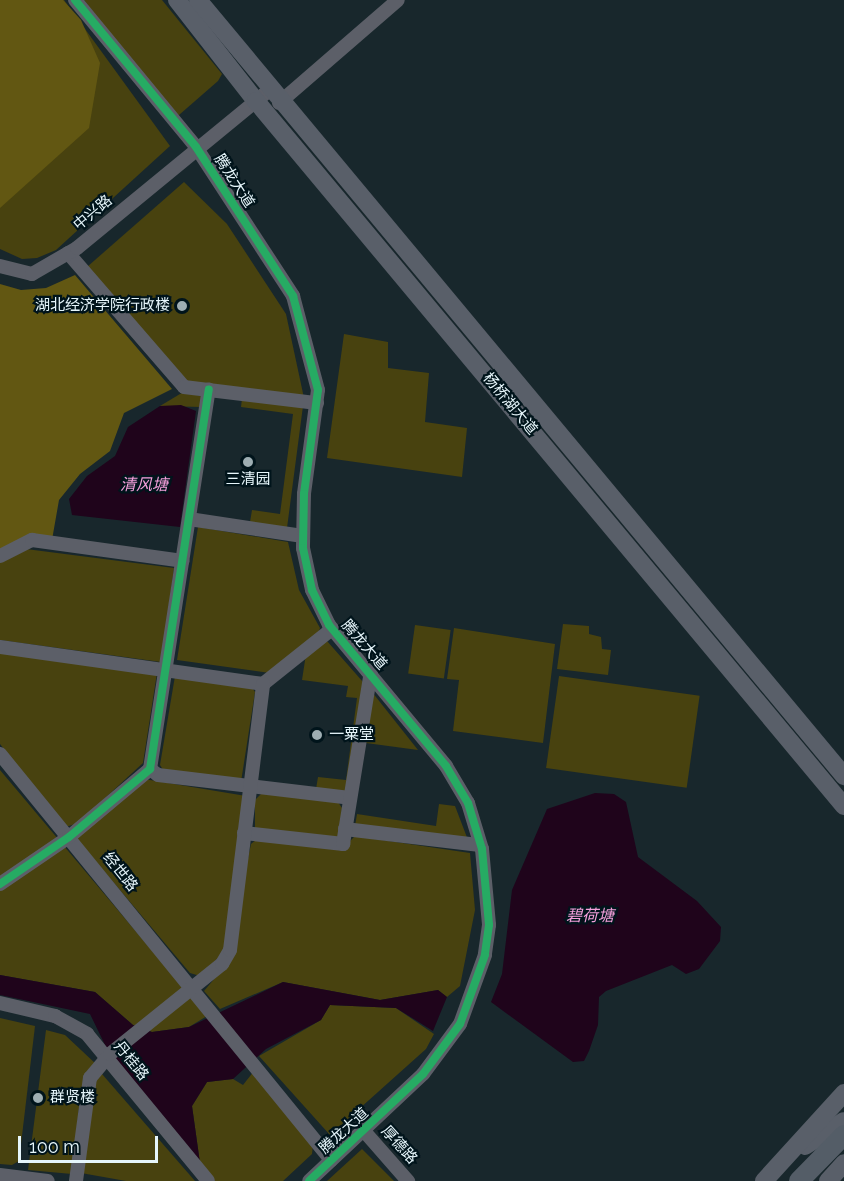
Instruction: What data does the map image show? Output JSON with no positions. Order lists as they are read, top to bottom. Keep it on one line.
{"streets":{"main road":["杨桥湖大道"],"street":["腾龙大道","中兴路","经世路","丹桂路","厚德路"]},"crossings":[["腾龙大道","中兴路"],["腾龙大道","经世路"],["腾龙大道","厚德路"],["中兴路","杨桥湖大道"]],"water":["清风塘","碧荷塘"],"places":["湖北经济学院行政楼","三清园","一粟堂","群贤楼"],"scale_bar":"100 m"}
